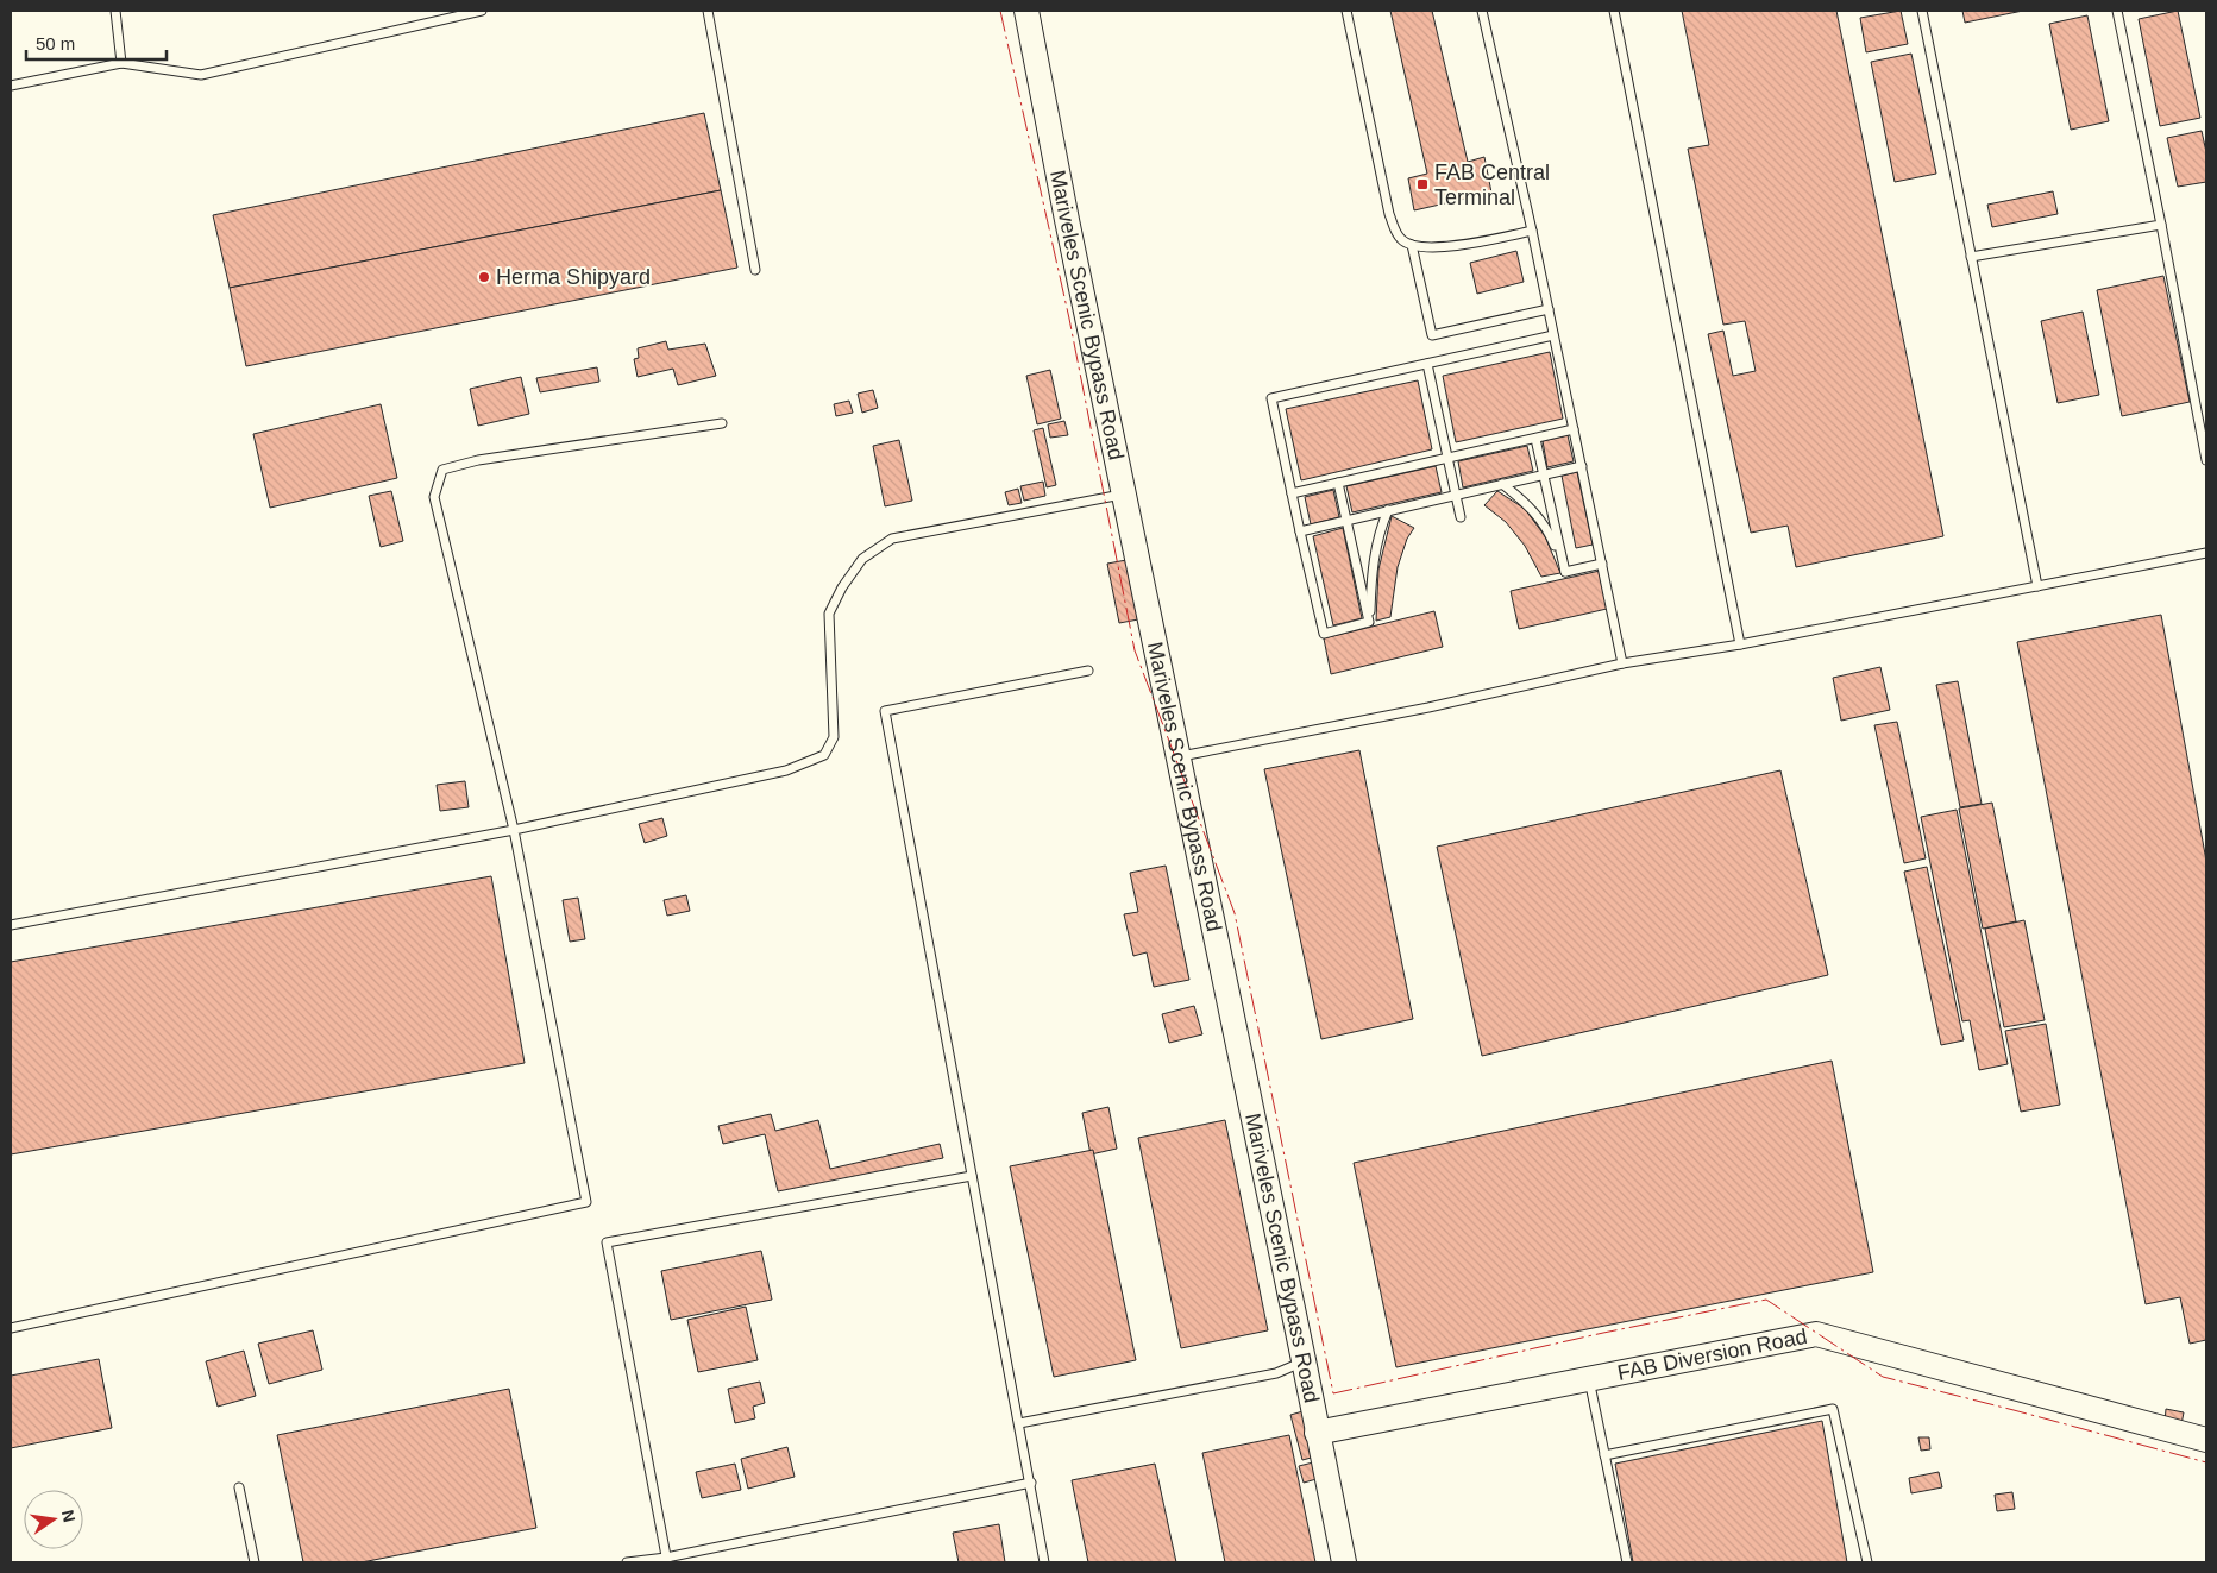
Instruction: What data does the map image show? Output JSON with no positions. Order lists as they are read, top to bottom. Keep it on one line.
{"streets":{"main road":["Mariveles Scenic Bypass Road","FAB Diversion Road"]},"crossings":[["Mariveles Scenic Bypass Road","FAB Diversion Road"]],"places":{"transit":["FAB Central Terminal"],"other":["Herma Shipyard"]},"scale_bar":"50 m","north":"right"}
